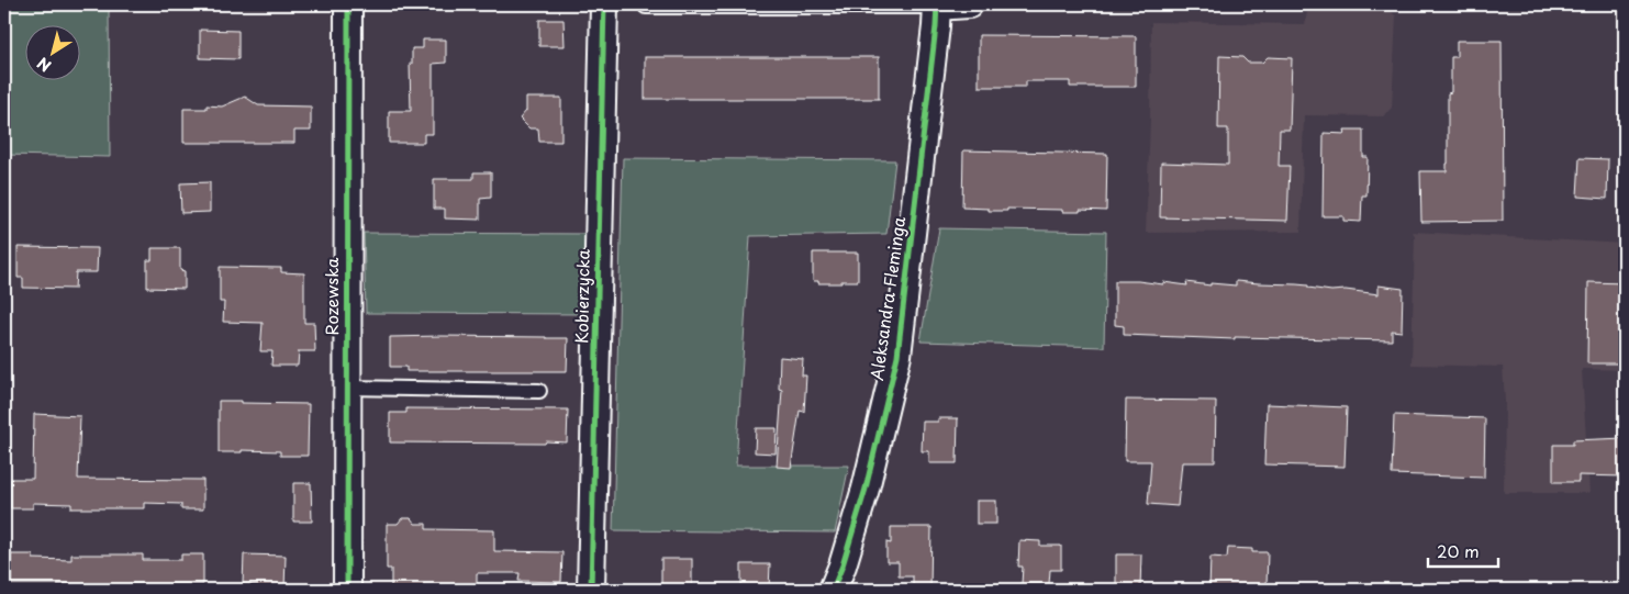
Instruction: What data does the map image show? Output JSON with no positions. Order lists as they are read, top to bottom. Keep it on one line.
{"streets":{"street":["Rozewska","Kobierzycka","Aleksandra Fleminga"]},"scale_bar":"20 m","north":"bottom left"}
